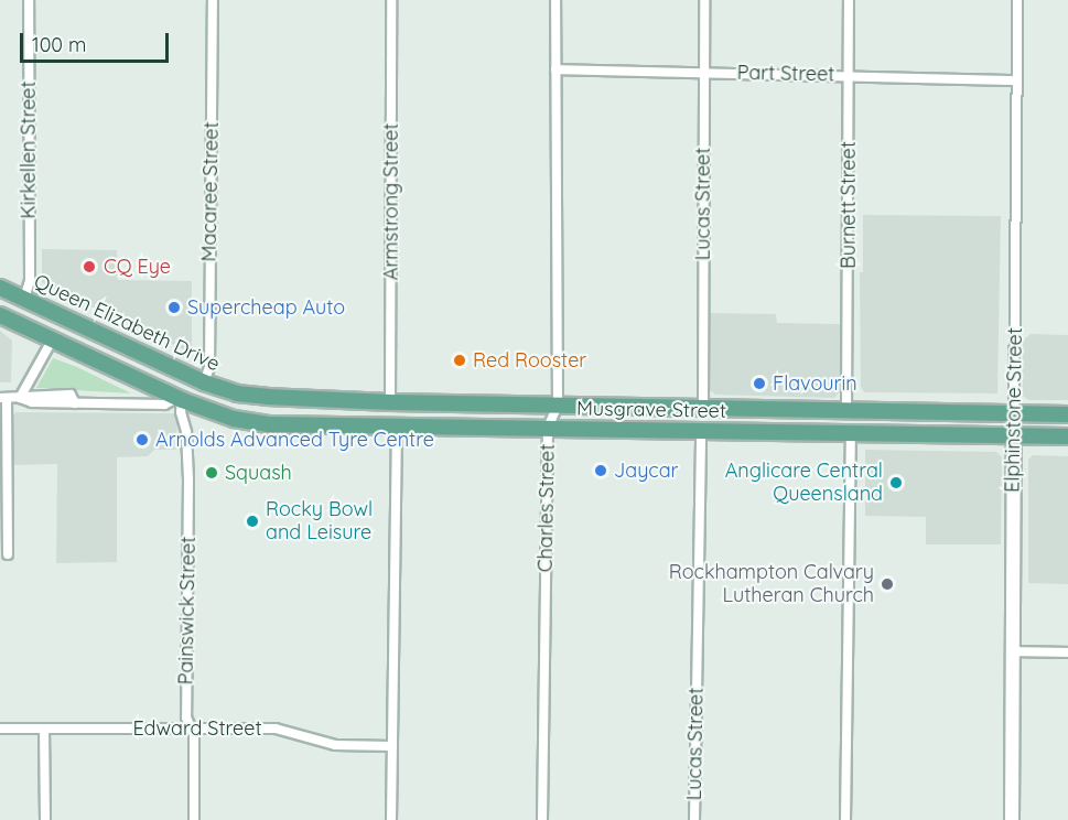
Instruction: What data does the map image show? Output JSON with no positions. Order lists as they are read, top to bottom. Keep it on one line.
{"streets":{"main road":["Queen Elizabeth Drive","Musgrave Street"],"street":["Part Street","Kirkellen Street","Macaree Street","Armstrong Street","Lucas Street","Burnett Street","Elphinstone Street","Charles Street","Painswick Street","Edward Street"]},"crossings":[["Part Street","Lucas Street"],["Part Street","Burnett Street"],["Part Street","Elphinstone Street"],["Part Street","Charles Street"],["Kirkellen Street","Queen Elizabeth Drive"],["Macaree Street","Queen Elizabeth Drive"],["Armstrong Street","Musgrave Street"],["Lucas Street","Musgrave Street"],["Burnett Street","Musgrave Street"],["Queen Elizabeth Drive","Musgrave Street"],["Musgrave Street","Elphinstone Street"],["Musgrave Street","Charles Street"],["Musgrave Street","Painswick Street"],["Painswick Street","Edward Street"]],"places":["CQ Eye","Supercheap Auto","Red Rooster","Flavourin","Arnolds Advanced Tyre Centre","Jaycar","Squash","Anglicare Central Queensland","Rocky Bowl and Leisure","Rockhampton Calvary Lutheran Church"],"scale_bar":"100 m"}
